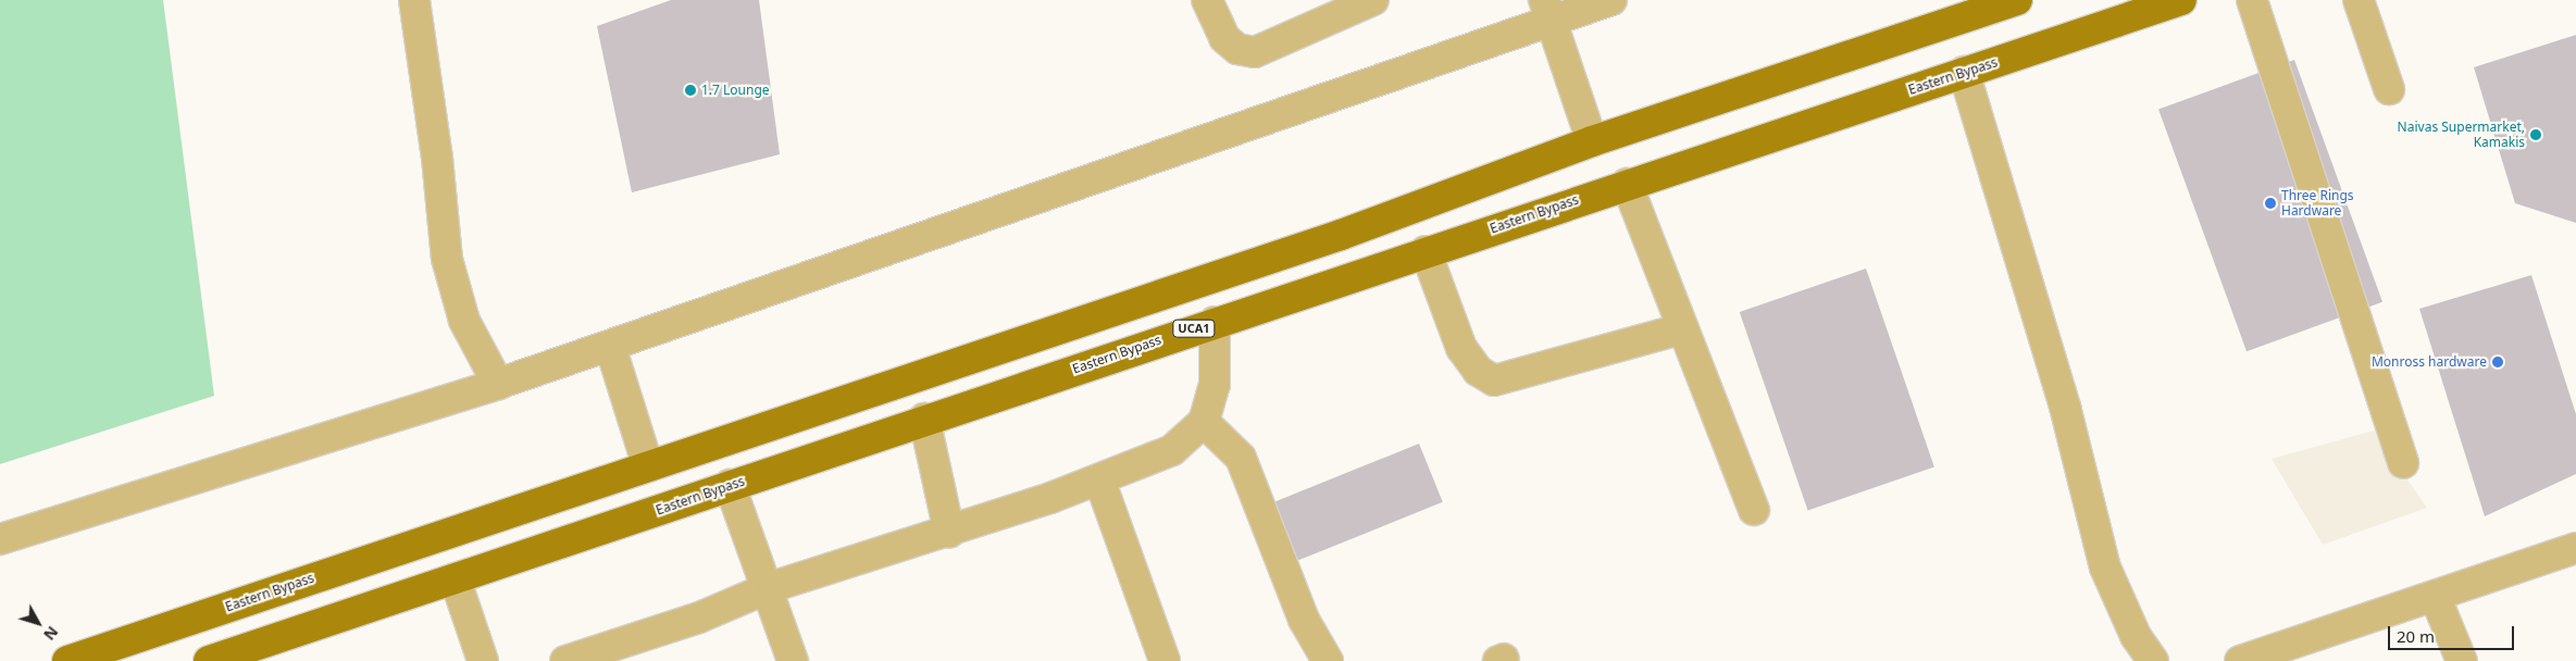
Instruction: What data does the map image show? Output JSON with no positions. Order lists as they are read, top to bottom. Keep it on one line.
{"streets":{"main road":["Eastern Bypass","UCA1"]},"places":["1.7 Lounge","Naivas Supermarket, Kamakis","Three Rings Hardware","Monross hardware"],"scale_bar":"20 m","north":"bottom right"}
